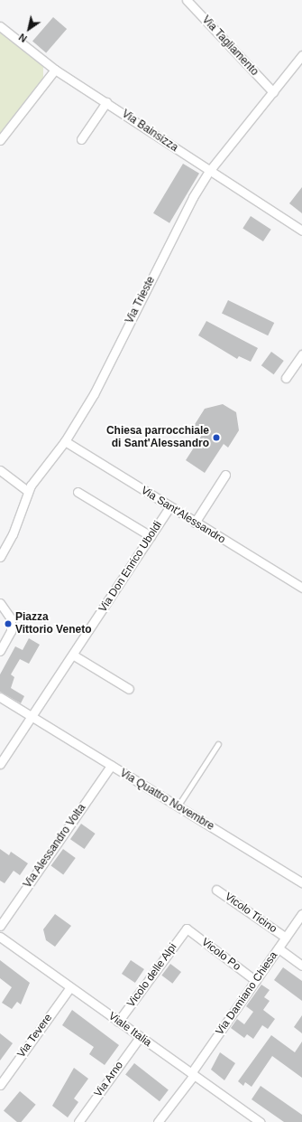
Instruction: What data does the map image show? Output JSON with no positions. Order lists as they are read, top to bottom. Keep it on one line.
{"streets":{"street":["Via Tagliamento","Via Bainsizza","Via Trieste","Via Sant'Alessandro","Via Don Enrico Uboldi","Via Quattro Novembre","Via Alessandro Volta","Vicolo Ticino","Vicolo Po","Vicolo delle Alpi","Via Damiano Chiesa","Viale Italia","Via Tevere","Via Arno"]},"crossings":[["Via Tagliamento","Via Trieste"],["Via Bainsizza","Via Trieste"],["Via Trieste","Via Sant'Alessandro"],["Via Sant'Alessandro","Via Don Enrico Uboldi"],["Via Don Enrico Uboldi","Via Quattro Novembre"],["Via Quattro Novembre","Via Alessandro Volta"],["Vicolo Ticino","Via Damiano Chiesa"],["Vicolo Po","Vicolo delle Alpi"],["Vicolo Po","Via Damiano Chiesa"],["Vicolo delle Alpi","Viale Italia"],["Via Damiano Chiesa","Viale Italia"],["Viale Italia","Via Tevere"],["Viale Italia","Via Arno"]],"places":["Chiesa parrocchiale di Sant'Alessandro","Piazza Vittorio Veneto"],"north":"bottom left"}
